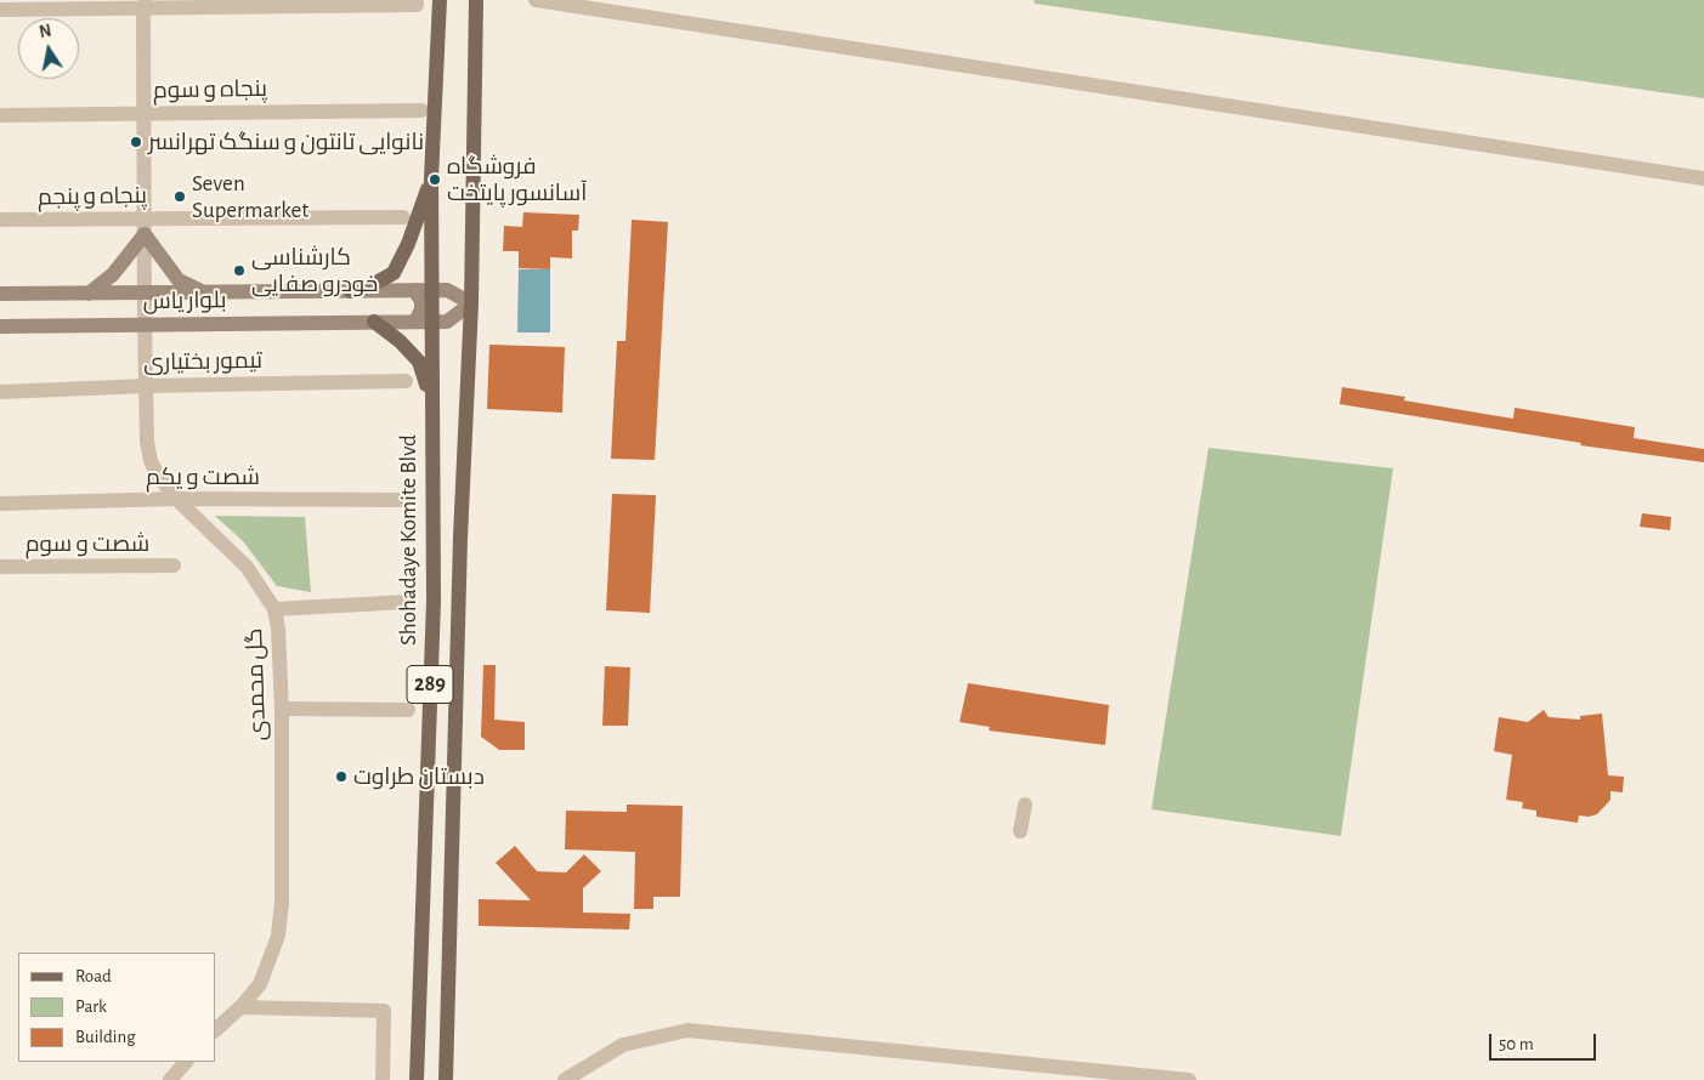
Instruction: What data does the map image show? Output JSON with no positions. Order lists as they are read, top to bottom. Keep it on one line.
{"streets":{"main road":["بلوار یاس","Shohadaye Komite Blvd","289"],"street":["پنجاه و سوم","پنجاه و پنجم","تیمور بختیاری","شصت و یکم","شصت و سوم","گل محمدی"]},"crossings":[["پنجاه و سوم","گل محمدی"],["پنجاه و پنجم","گل محمدی"],["بلوار یاس","Shohadaye Komite Blvd"],["بلوار یاس","گل محمدی"],["بلوار یاس","289"],["تیمور بختیاری","گل محمدی"],["شصت و یکم","گل محمدی"]],"places":["نانوایی تانتون و سنگک تهرانسر","فروشگاه آسانسور پایتخت","Seven Supermarket","کارشناسی خودرو صفایی","دبستان طراوت"],"legend":["Road","Park","Building"],"scale_bar":"50 m","north":"top"}
